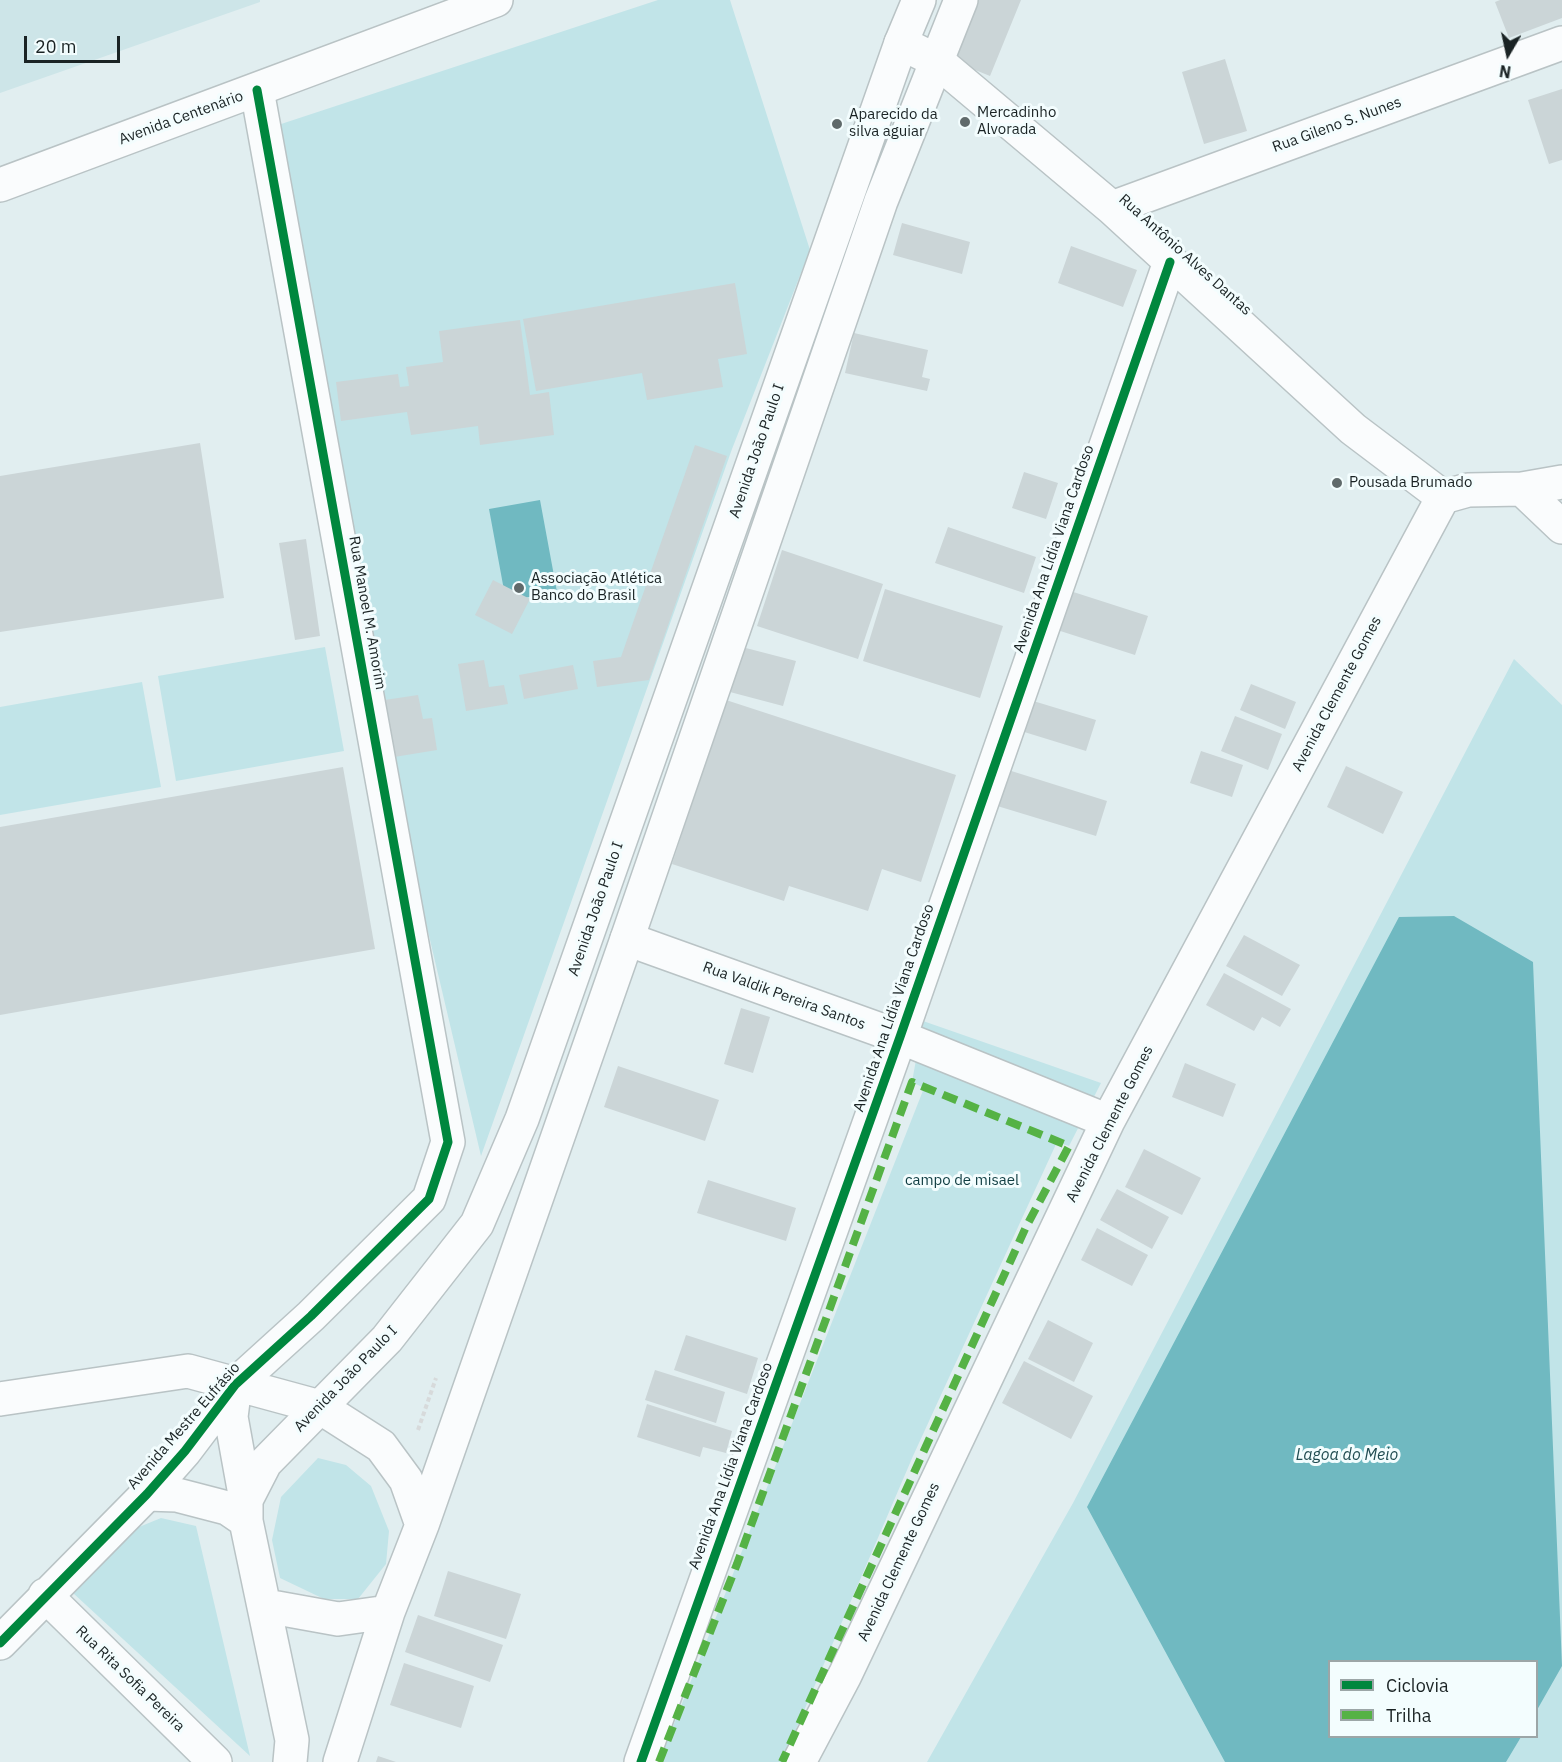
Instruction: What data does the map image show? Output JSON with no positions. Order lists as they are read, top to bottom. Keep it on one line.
{"streets":{"street":["Avenida Centenário","Rua Gileno S. Nunes","Rua Antônio Alves Dantas","Avenida João Paulo I","Avenida Ana Lídia Viana Cardoso","Rua Manoel M. Amorim","Avenida Clemente Gomes","Rua Valdik Pereira Santos","Avenida Mestre Eufrásio","Rua Rita Sofia Pereira"]},"crossings":[["Avenida Centenário","Rua Manoel M. Amorim"],["Rua Gileno S. Nunes","Rua Antônio Alves Dantas"],["Rua Antônio Alves Dantas","Avenida João Paulo I"],["Rua Antônio Alves Dantas","Avenida Ana Lídia Viana Cardoso"],["Rua Antônio Alves Dantas","Avenida Clemente Gomes"],["Avenida Ana Lídia Viana Cardoso","Rua Valdik Pereira Santos"],["Rua Manoel M. Amorim","Avenida Mestre Eufrásio"],["Avenida Clemente Gomes","Rua Valdik Pereira Santos"],["Avenida Mestre Eufrásio","Rua Rita Sofia Pereira"]],"water":["Lagoa do Meio"],"parks":["campo de misael"],"places":["Mercadinho Alvorada","Aparecido da silva aguiar","Pousada Brumado","Associação Atlética Banco do Brasil"],"legend":["Ciclovia","Trilha"],"scale_bar":"20 m","north":"bottom"}
